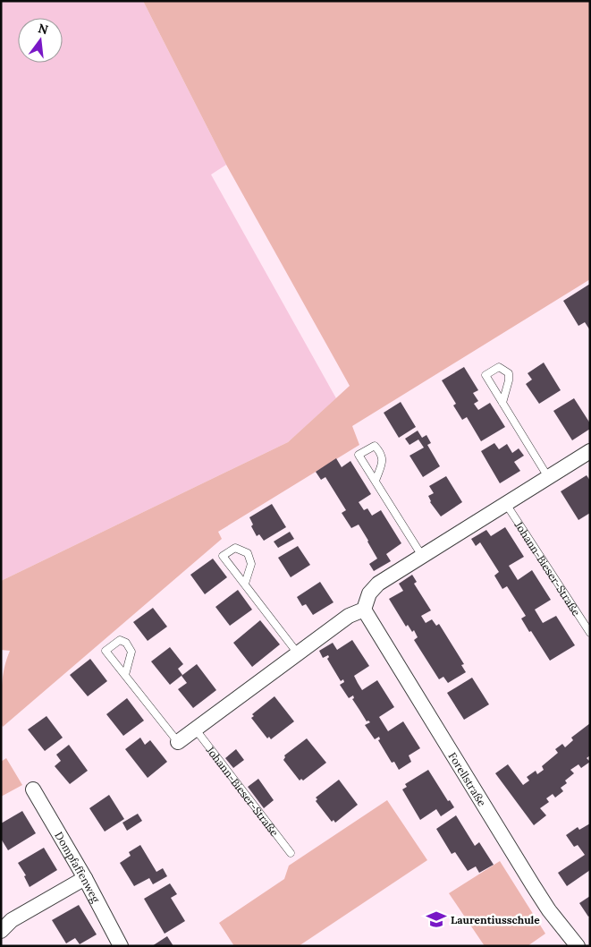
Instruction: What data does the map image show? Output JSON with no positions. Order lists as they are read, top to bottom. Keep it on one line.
{"streets":{"street":["Forellstraße","Dompfaffenweg"],"lane":["Johann-Bieser-Straße"]},"places":{"school or university":["Laurentiusschule"]},"north":"top"}
